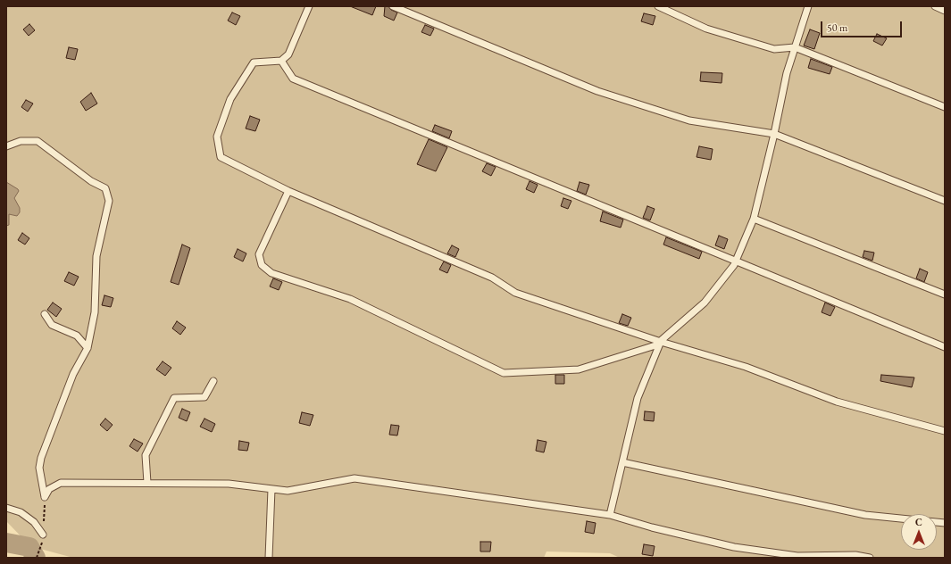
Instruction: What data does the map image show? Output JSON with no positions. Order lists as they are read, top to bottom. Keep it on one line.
{"scale_bar":"50 m","north":"top"}
